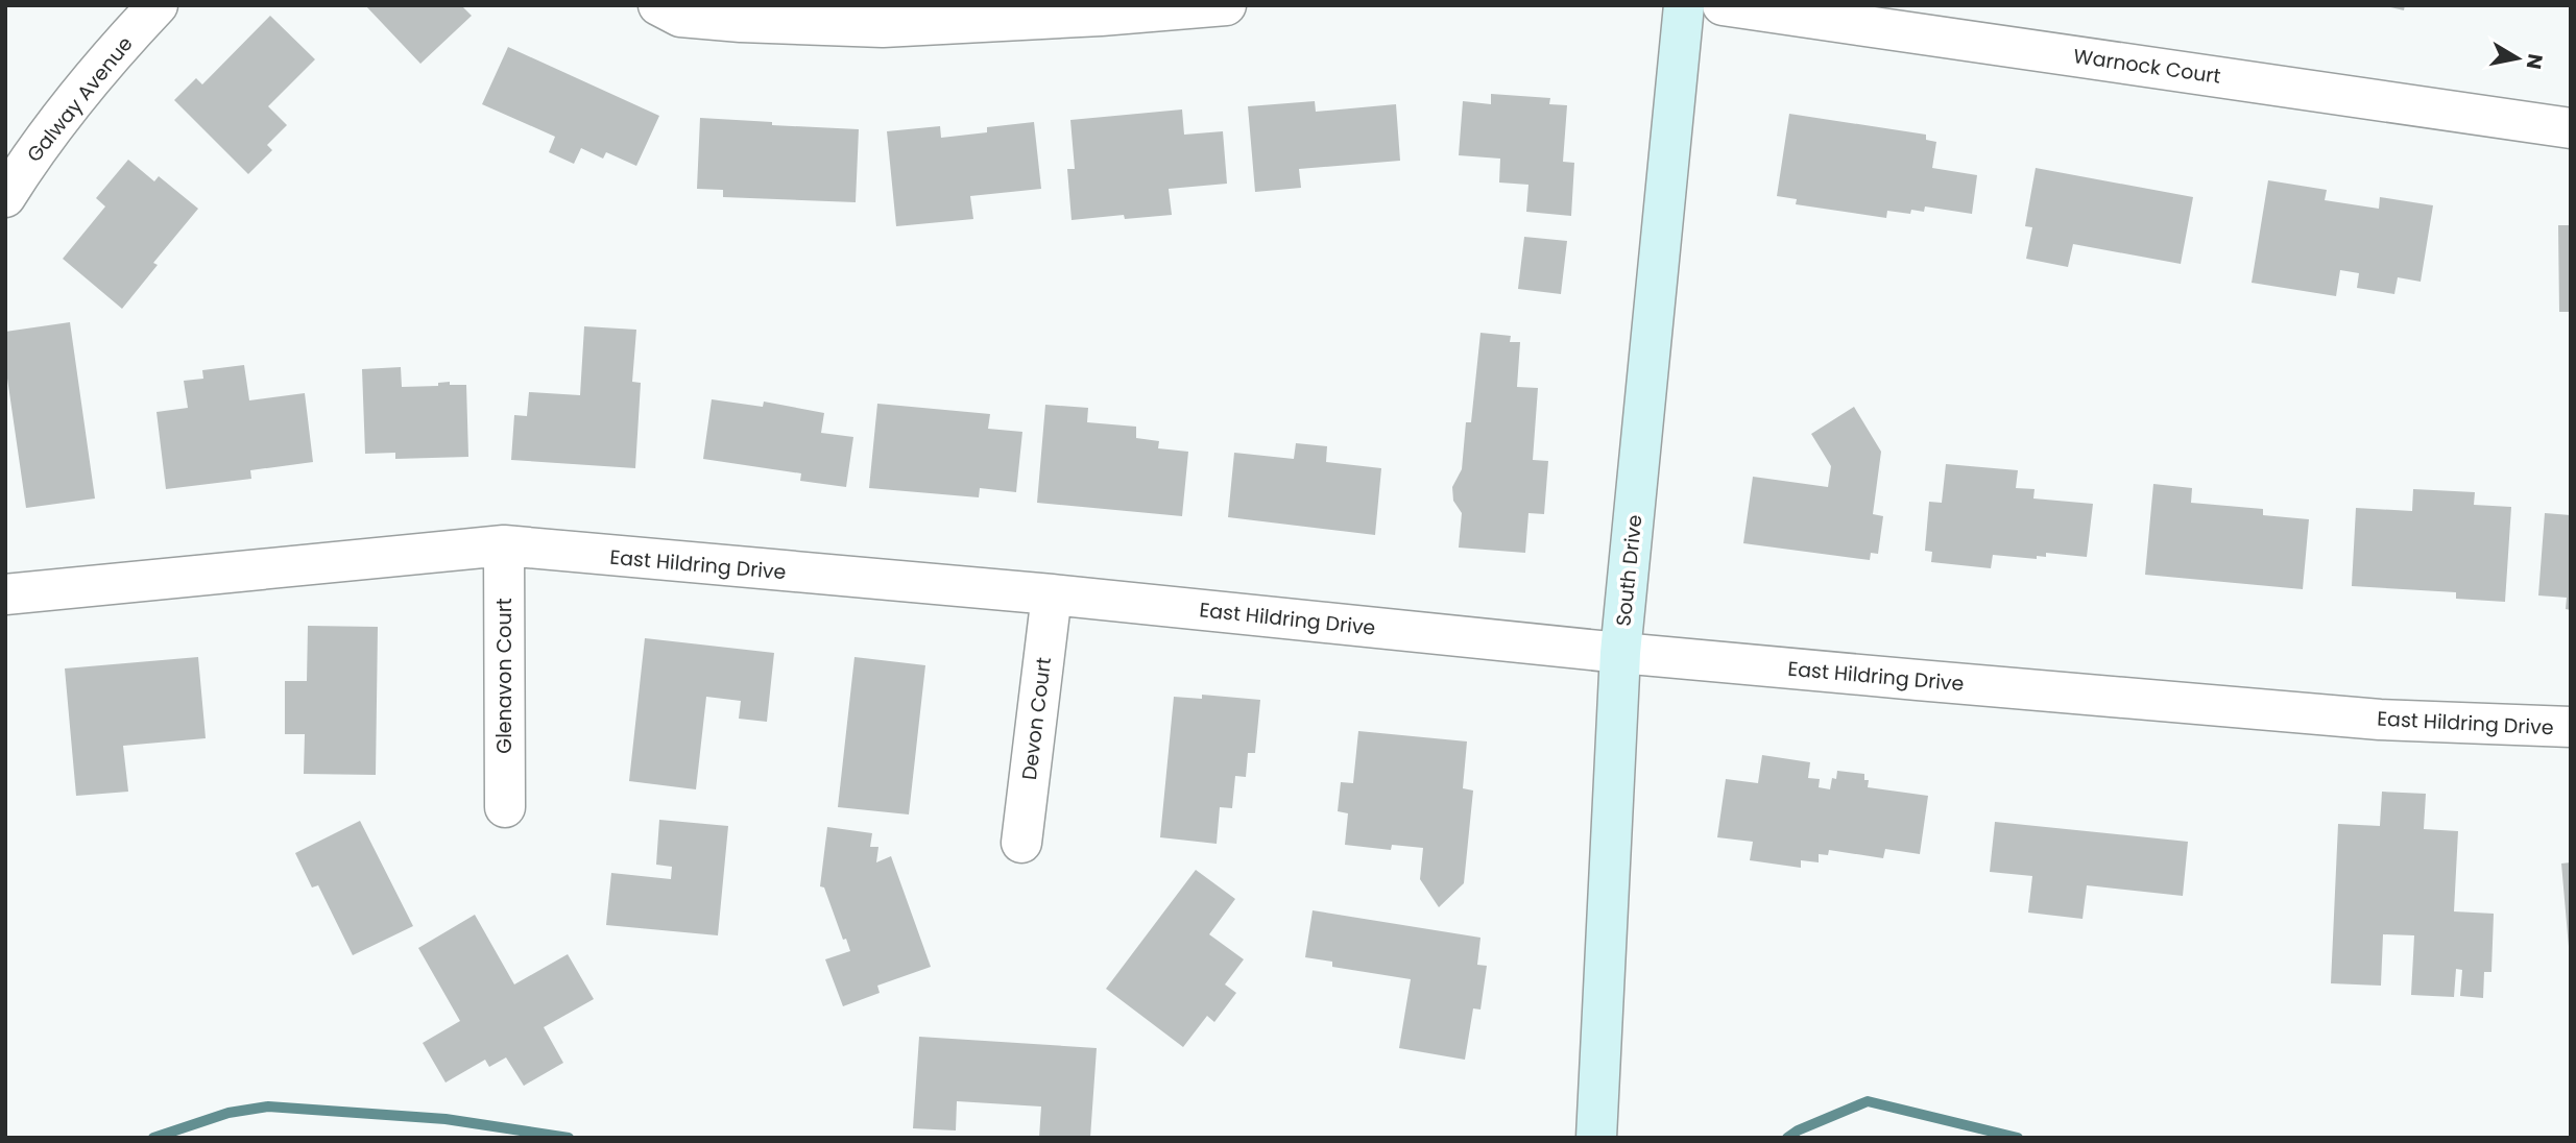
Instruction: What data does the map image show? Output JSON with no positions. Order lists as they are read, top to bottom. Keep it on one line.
{"streets":{"street":["Warnock Court","Galway Avenue","East Hildring Drive","South Drive","Glenavon Court","Devon Court"]},"crossings":[["East Hildring Drive","South Drive"],["East Hildring Drive","Glenavon Court"],["East Hildring Drive","Devon Court"]],"north":"right"}
